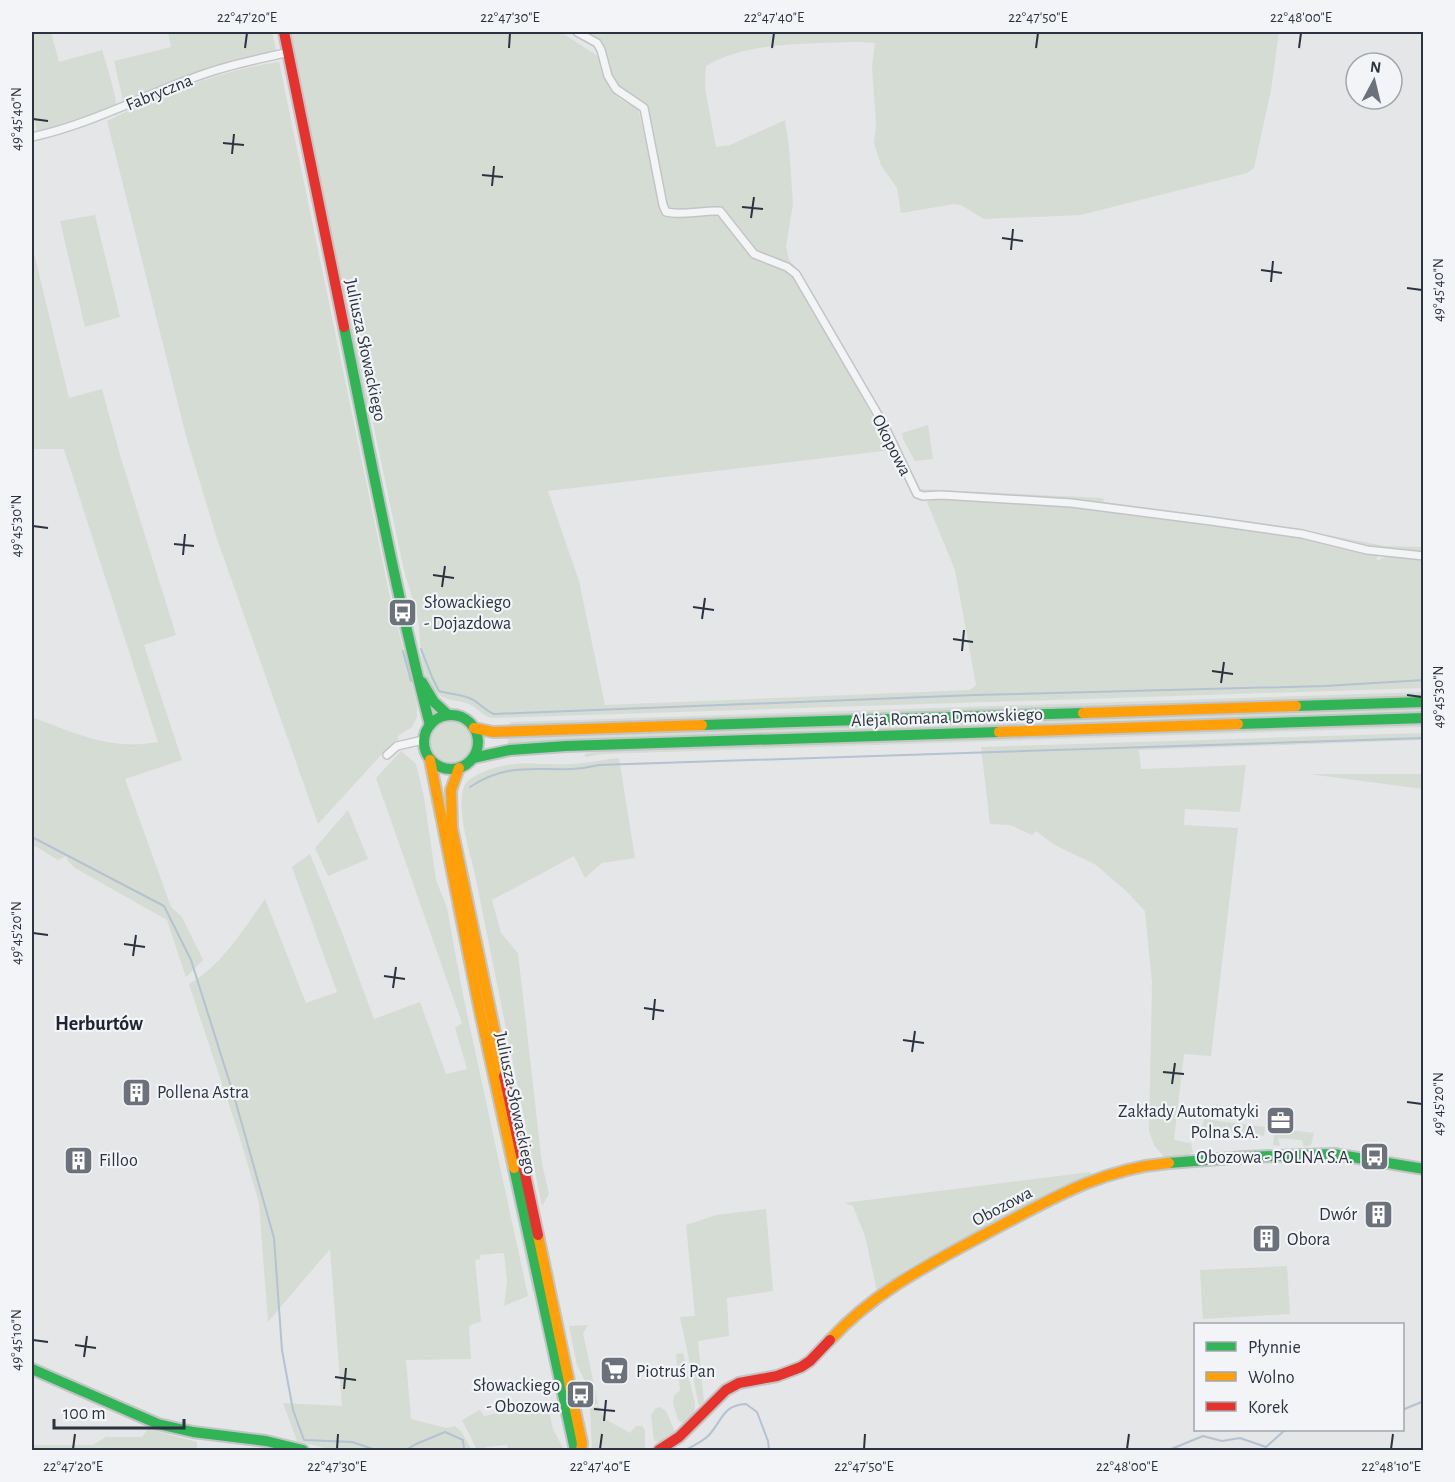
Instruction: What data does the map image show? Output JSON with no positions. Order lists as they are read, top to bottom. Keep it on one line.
{"streets":{"main road":["Juliusza Słowackiego","Aleja Romana Dmowskiego","Obozowa"],"street":["Fabryczna","Okopowa"]},"crossings":[["Fabryczna","Juliusza Słowackiego"],["Juliusza Słowackiego","Aleja Romana Dmowskiego"]],"districts":["Herburtów"],"places":{"bus stop":["Słowackiego - Dojazdowa","Obozowa - POLNA S.A.","Słowackiego - Obozowa"],"building":["Pollena Astra","Filloo","Dwór","Obora"],"office":["Zakłady Automatyki Polna S.A."],"supermarket":["Piotruś Pan"]},"legend":["Płynnie","Wolno","Korek"],"scale_bar":"100 m","north":"top","coordinates":["22°47'20\"E","22°47'30\"E","22°47'40\"E","22°47'50\"E","22°48'00\"E","49°45'40\"N","49°45'30\"N","49°45'20\"N","49°45'10\"N","22°48'10\"E"]}
